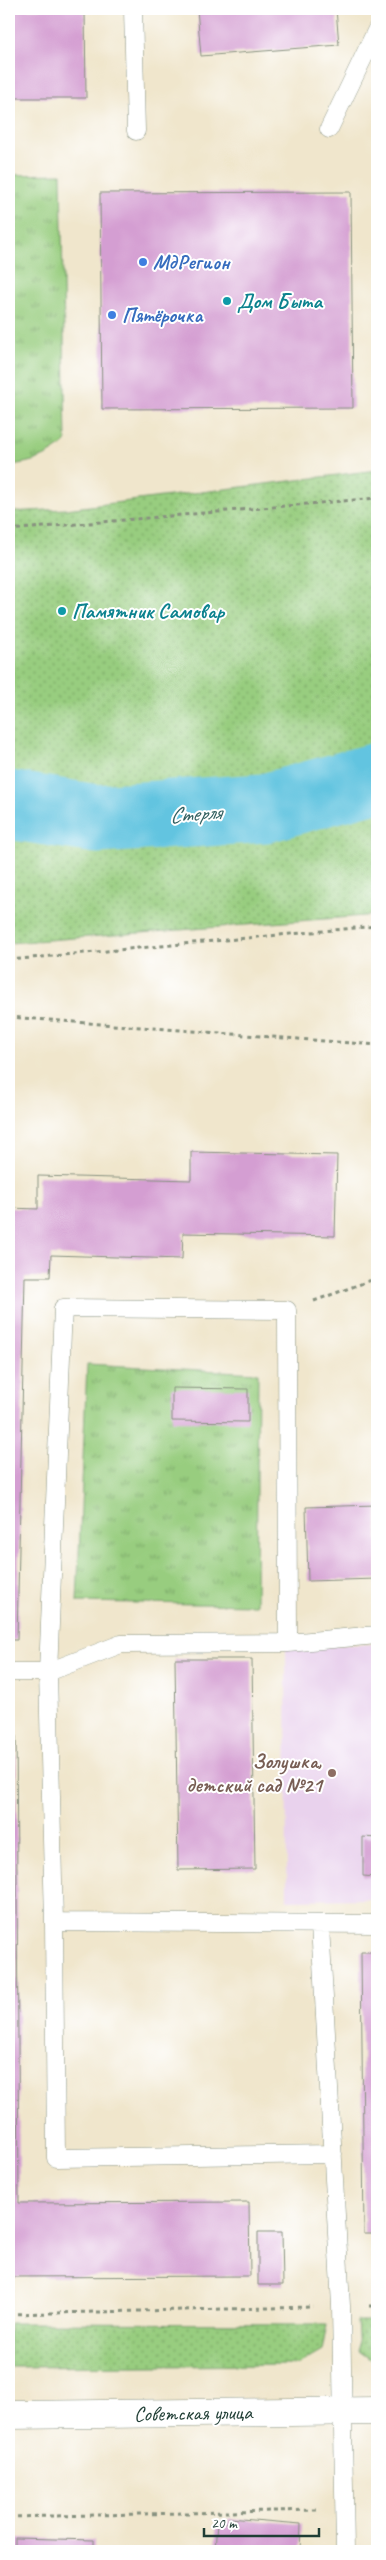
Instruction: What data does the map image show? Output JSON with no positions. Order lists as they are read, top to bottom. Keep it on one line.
{"streets":{"street":["Советская улица"]},"water":["Стерля"],"places":["МдРегион","Дом Быта","Пятёрочка","Памятник Самовар","Золушка, детский сад №21"],"scale_bar":"20 m"}
